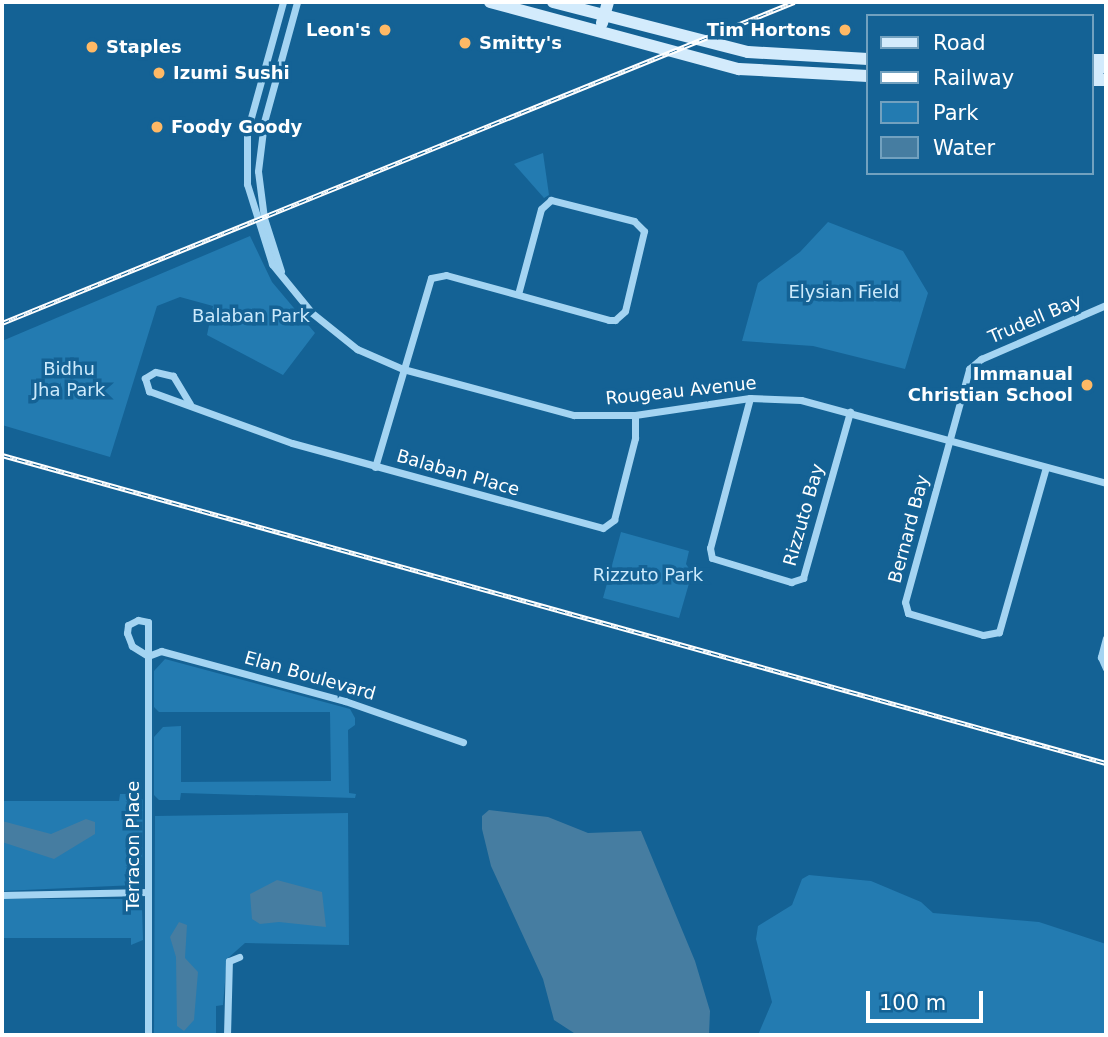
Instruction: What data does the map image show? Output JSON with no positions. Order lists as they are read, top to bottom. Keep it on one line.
{"streets":{"street":["Trudell Bay","Rougeau Avenue","Balaban Place","Rizzuto Bay","Bernard Bay","Elan Boulevard","Terracon Place"]},"crossings":[["Trudell Bay","Rougeau Avenue"],["Trudell Bay","Bernard Bay"],["Rougeau Avenue","Balaban Place"],["Rougeau Avenue","Rizzuto Bay"],["Rougeau Avenue","Bernard Bay"],["Elan Boulevard","Terracon Place"]],"parks":["Elysian Field","Balaban Park","Bidhu Jha Park","Rizzuto Park"],"places":["Leon's","Tim Hortons","Smitty's","Staples","Izumi Sushi","Foody Goody","Immanual Christian School"],"legend":["Road","Railway","Park","Water"],"scale_bar":"100 m"}
